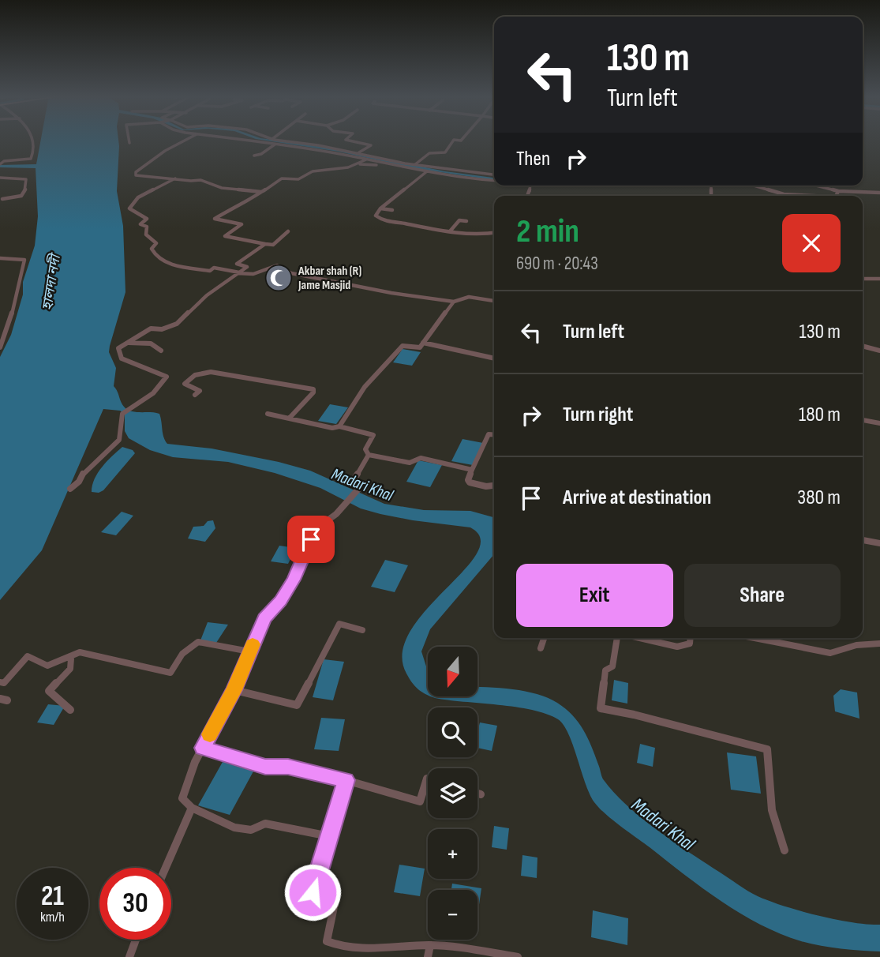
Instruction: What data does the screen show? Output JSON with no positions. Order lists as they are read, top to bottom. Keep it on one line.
{"water":["হালদা নদী","Madari Khal"],"places":{"mosque":["Akbar shah (R) Jame Masjid"]},"north":"bottom","page":{"turn":["130 m","Turn left"],"then":"Then","heading":["2 min","690 m · 20:43"],"list":[{"name":"Turn left","value":"130 m"},{"name":"Turn right","value":"180 m"},{"name":"Arrive at destination","value":"380 m"}],"buttons":["Exit","Share"],"map_buttons":["+","−"],"speed":"21 km/h","limit":"30"}}
